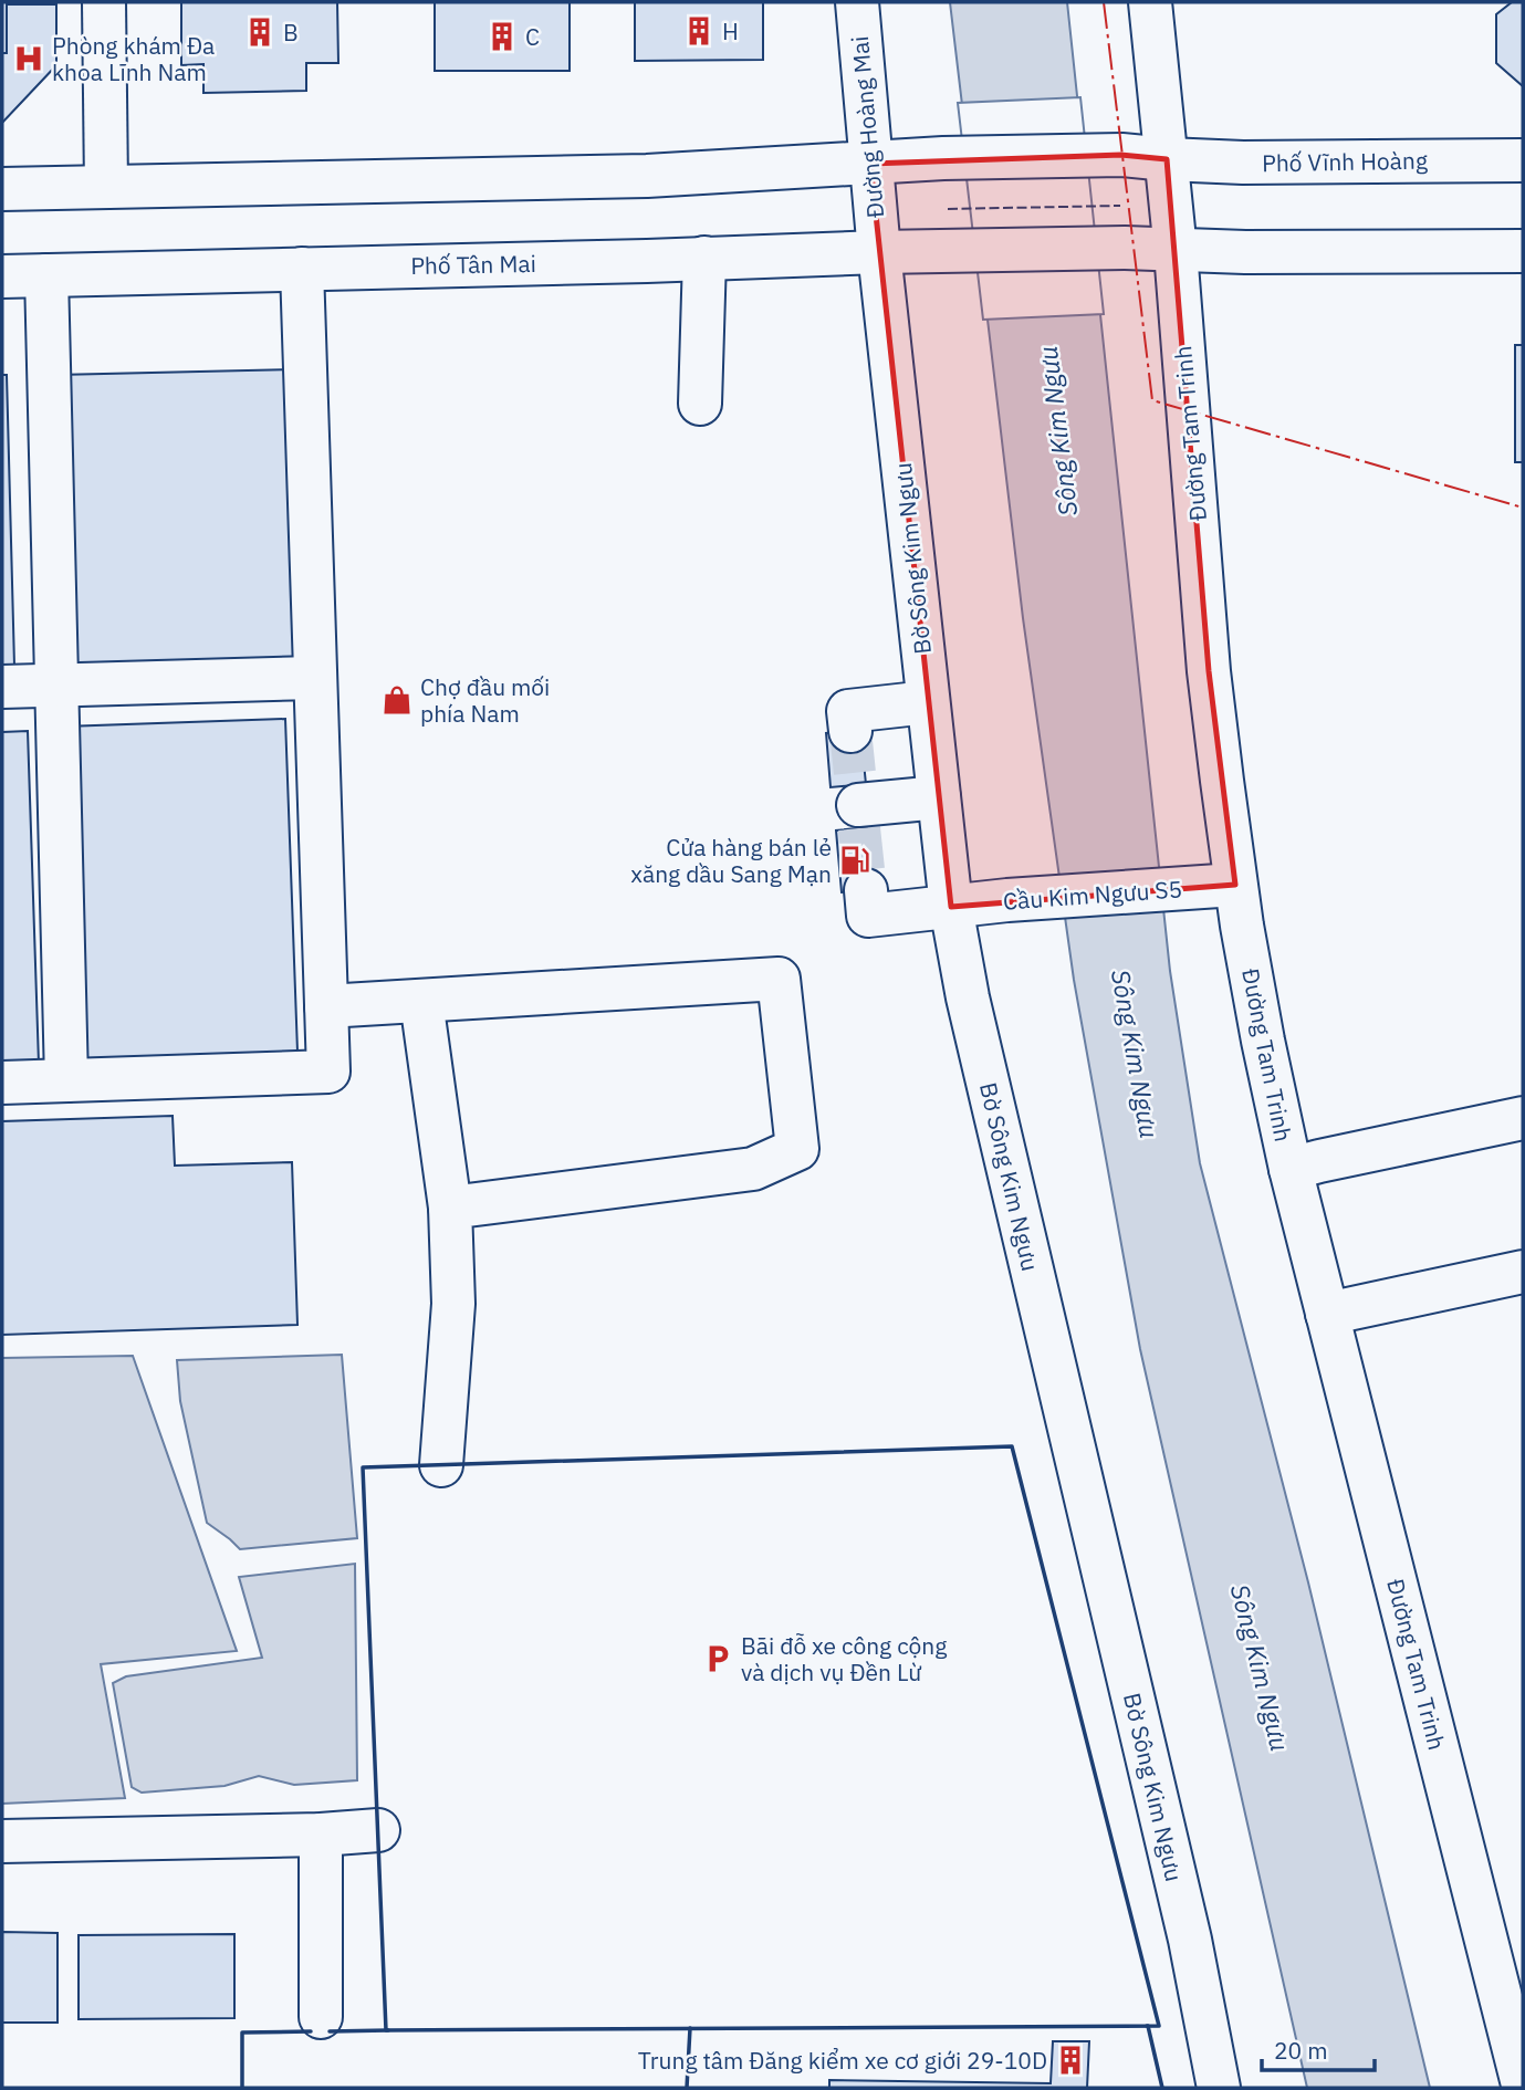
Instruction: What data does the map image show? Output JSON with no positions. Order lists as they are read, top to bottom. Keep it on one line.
{"streets":{"main road":["Đường Hoàng Mai","Phố Vĩnh Hoàng","Phố Tân Mai","Đường Tam Trinh","Bờ Sông Kim Ngưu","Cầu Kim Ngưu S5"]},"crossings":[["Đường Hoàng Mai","Phố Tân Mai"],["Đường Hoàng Mai","Bờ Sông Kim Ngưu"],["Phố Vĩnh Hoàng","Đường Tam Trinh"],["Phố Tân Mai","Đường Tam Trinh"],["Phố Tân Mai","Bờ Sông Kim Ngưu"],["Đường Tam Trinh","Cầu Kim Ngưu S5"],["Bờ Sông Kim Ngưu","Cầu Kim Ngưu S5"]],"water":["Sông Kim Ngưu"],"places":{"building":["H","B","C","Trung tâm Đăng kiểm xe cơ giới 29-10D"],"hospital":["Phòng khám Đa khoa Lĩnh Nam"],"shop":["Chợ đầu mối phía Nam"],"fuel station":["Cửa hàng bán lẻ xăng dầu Sang Mạn"],"parking":["Bãi đỗ xe công cộng và dịch vụ Đền Lừ"]},"scale_bar":"20 m"}
